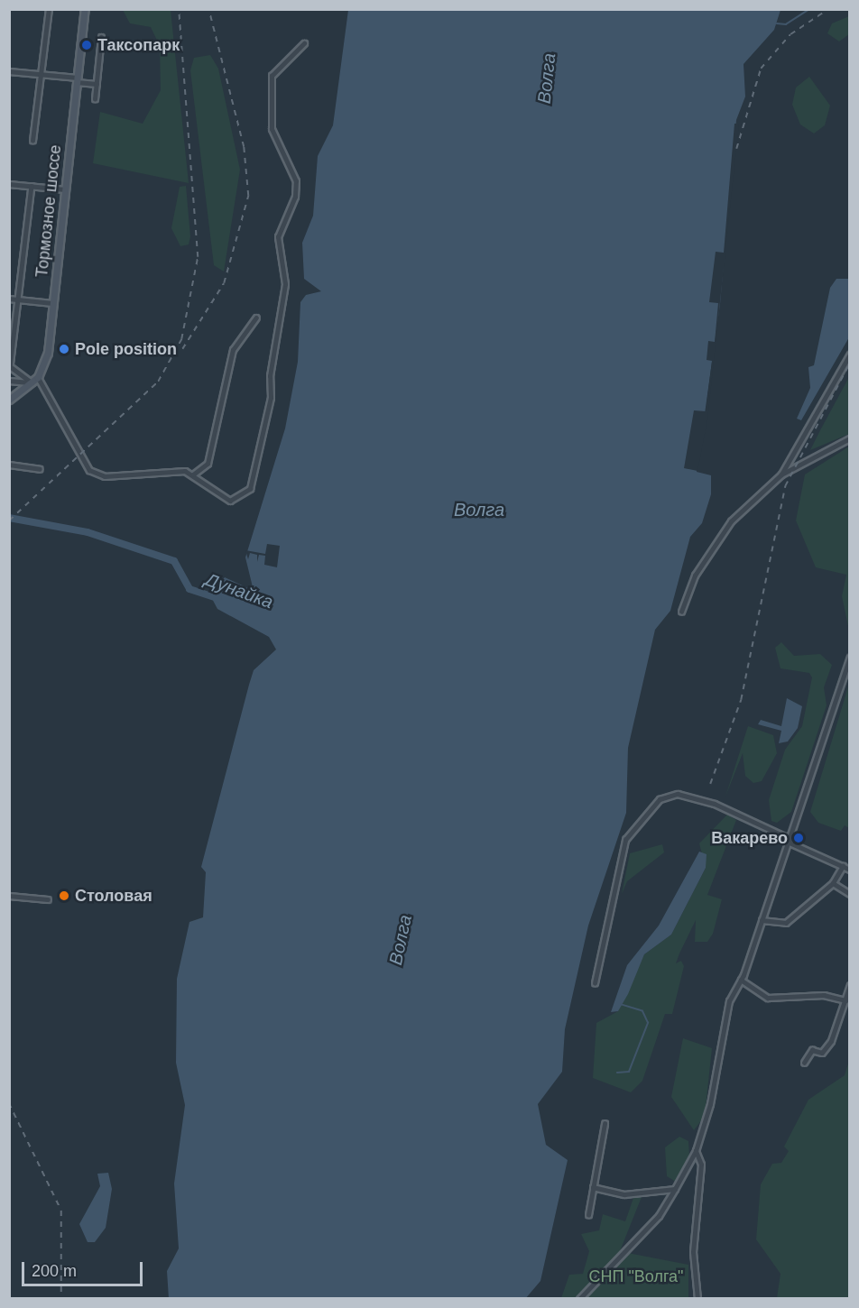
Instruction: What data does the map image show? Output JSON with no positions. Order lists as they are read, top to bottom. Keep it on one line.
{"streets":{"street":["Тормозное шоссе"]},"water":["Волга","Дунайка"],"parks":["СНП \"Волга\""],"places":["Таксопарк","Pole position","Вакарево","Столовая"],"scale_bar":"200 m"}
